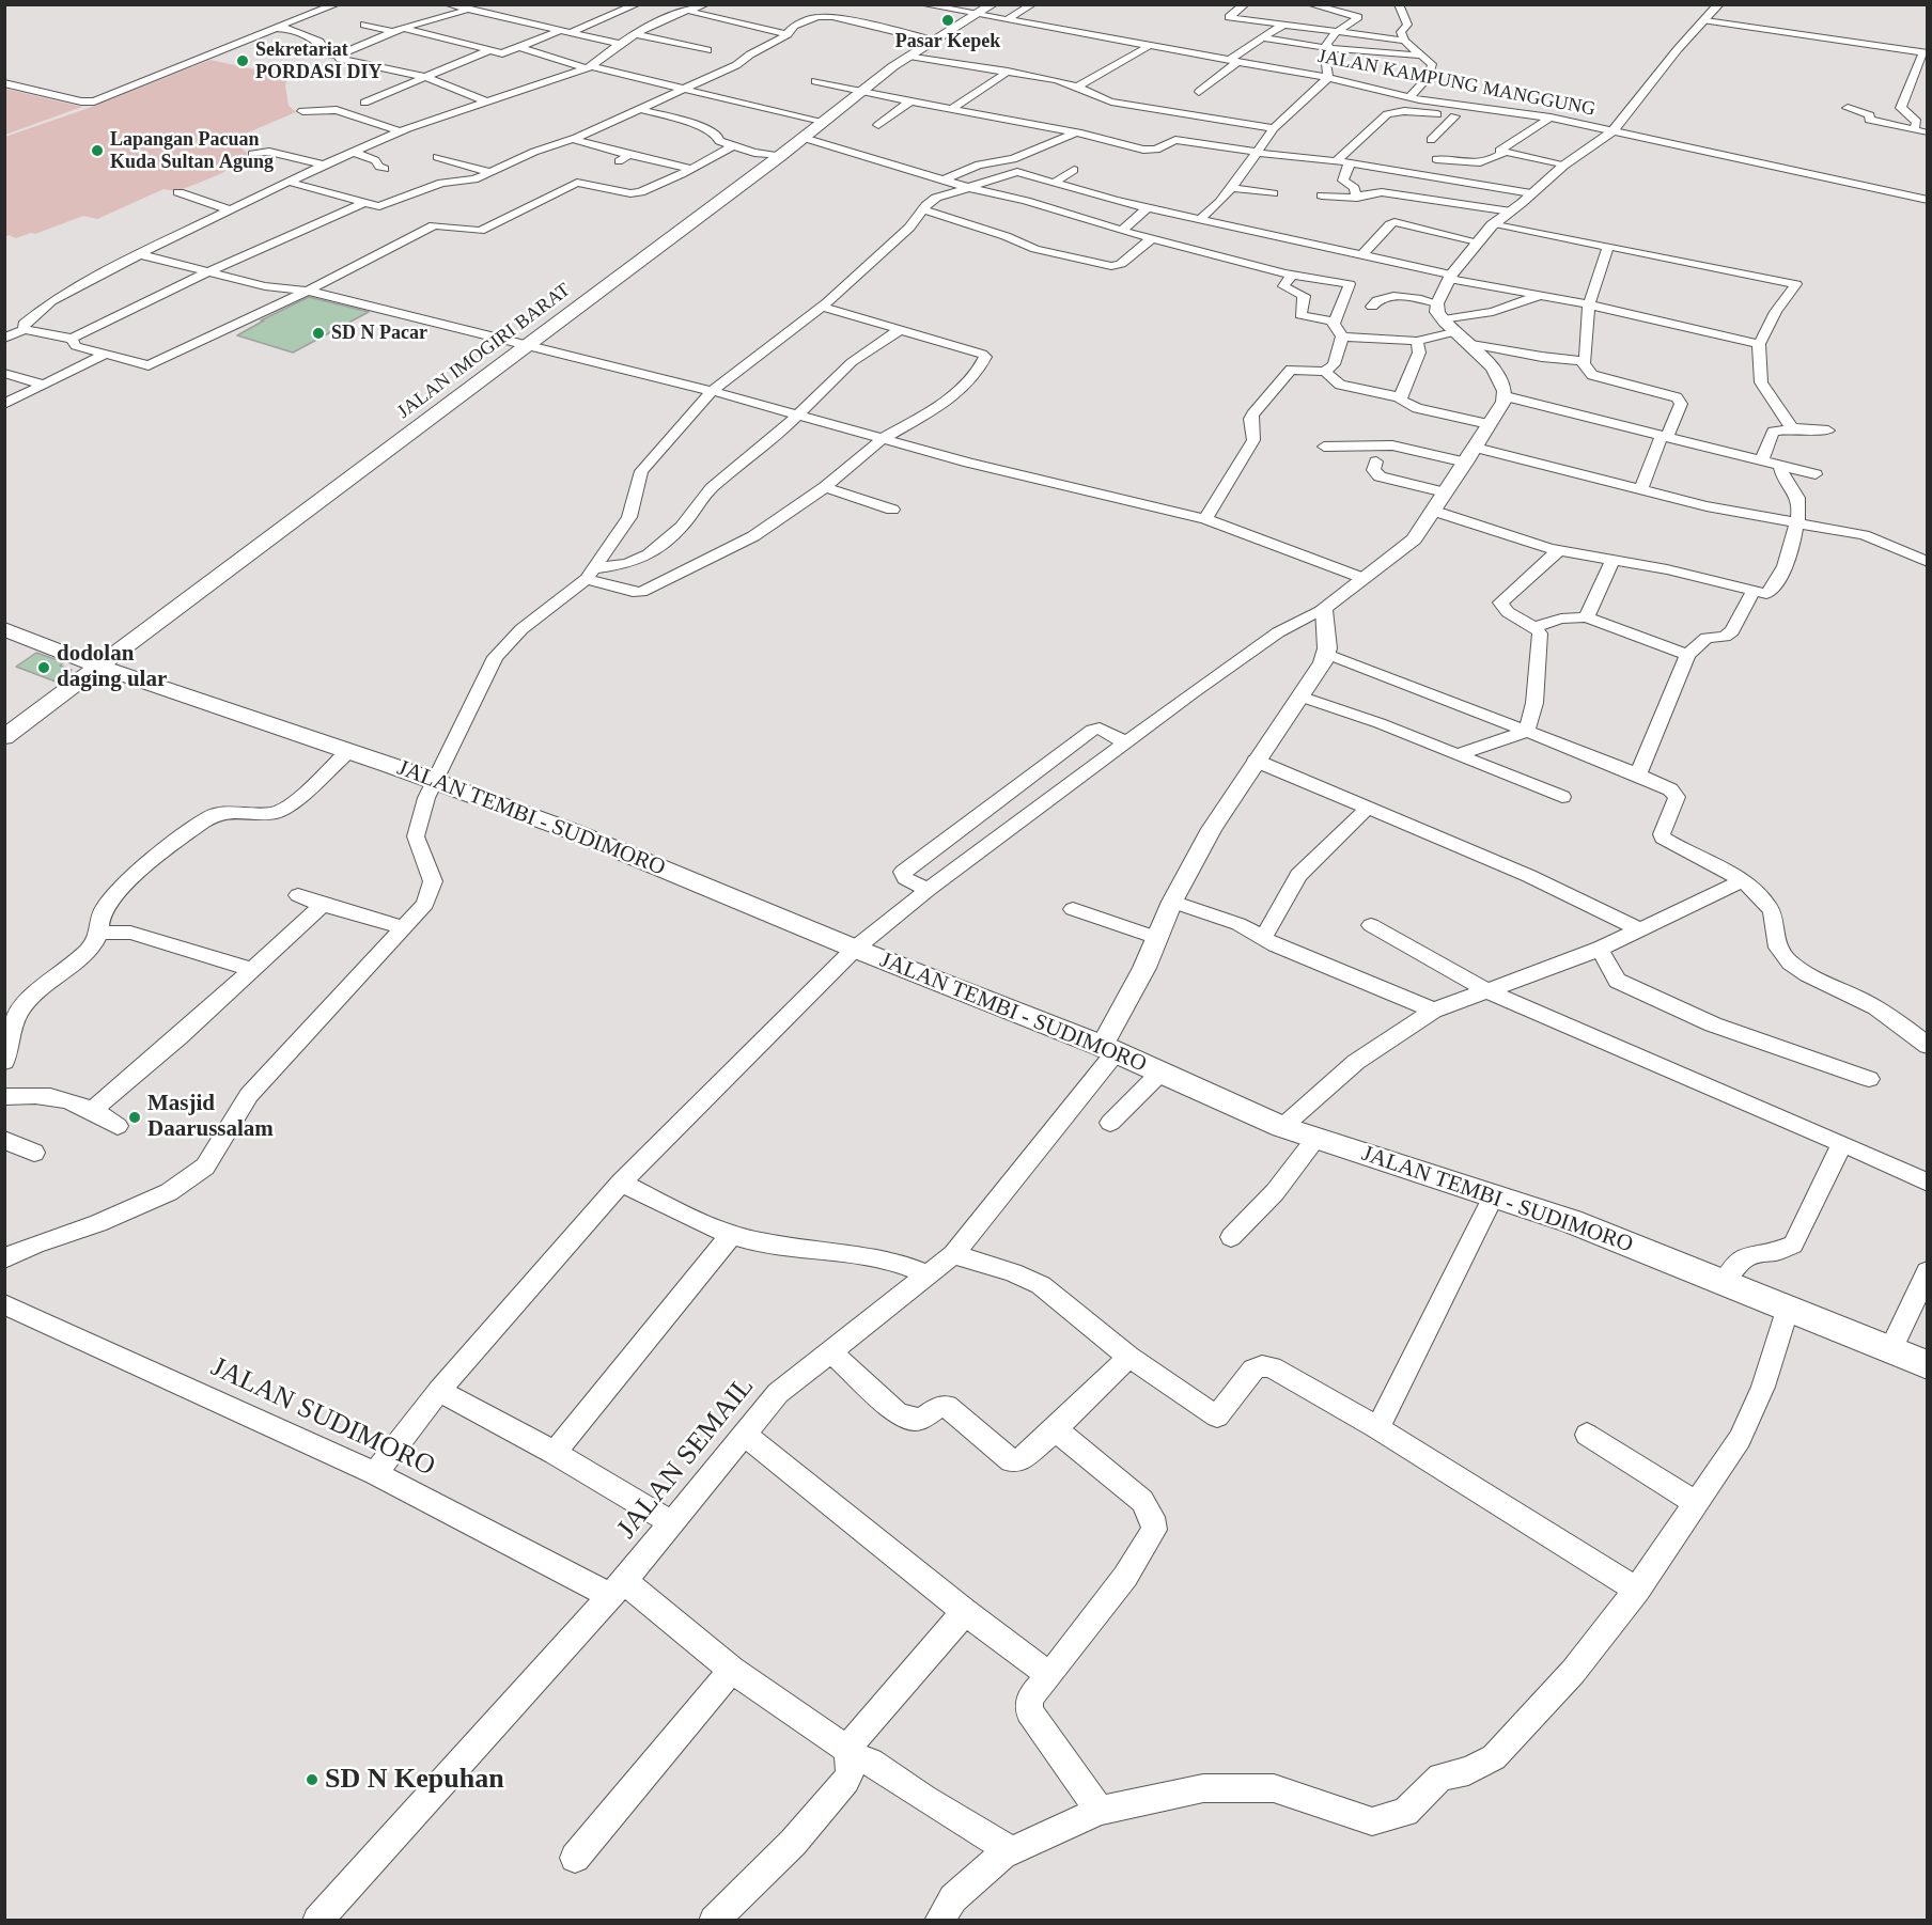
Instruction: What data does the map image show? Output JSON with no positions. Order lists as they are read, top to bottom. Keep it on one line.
{"streets":{"main road":["JALAN IMOGIRI BARAT","JALAN TEMBI - SUDIMORO"],"street":["JALAN KAMPUNG MANGGUNG","JALAN SUDIMORO","JALAN SEMAIL"]},"crossings":[["JALAN KAMPUNG MANGGUNG","JALAN IMOGIRI BARAT"],["JALAN IMOGIRI BARAT","JALAN TEMBI - SUDIMORO"],["JALAN TEMBI - SUDIMORO","JALAN SEMAIL"],["JALAN SUDIMORO","JALAN SEMAIL"]],"places":["Pasar Kepek","Sekretariat PORDASI DIY","Lapangan Pacuan Kuda Sultan Agung","SD N Pacar","dodolan daging ular","Masjid Daarussalam","SD N Kepuhan"]}
